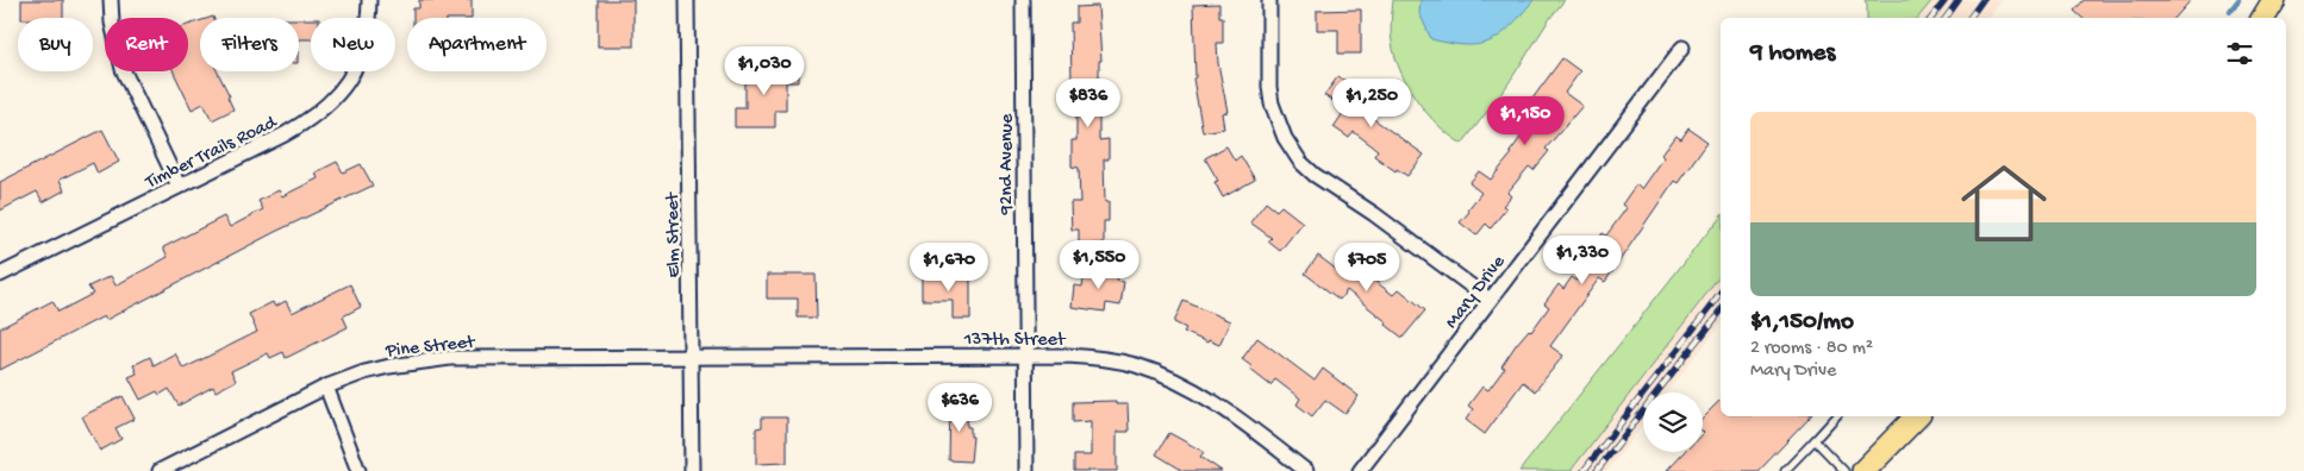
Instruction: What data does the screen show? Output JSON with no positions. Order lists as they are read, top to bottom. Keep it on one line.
{"streets":{"street":["Timber Trails Road","92nd Avenue","Elm Street","Mary Drive","137th Street","Pine Street"]},"crossings":[["92nd Avenue","137th Street"],["Elm Street","137th Street"],["Elm Street","Pine Street"],["137th Street","Pine Street"]],"page":{"chip":["Buy","Rent","Filters","New","Apartment"],"heading":"9 homes","price":["$1,030","$836","$1,250","$1,150","$1,330","$1,550","$1,670","$705","$636"],"list":[{"name":"$1,150/mo","note":"2 rooms · 80 m² · Mary Drive"}]}}
